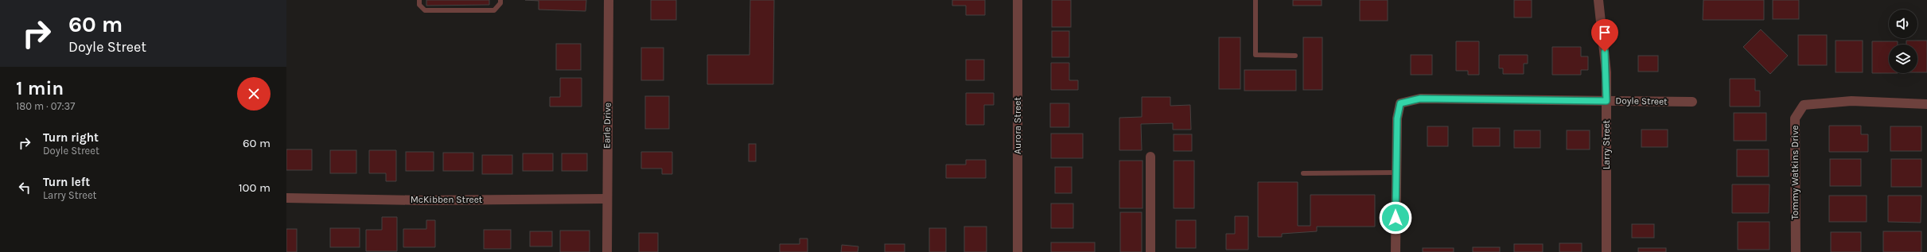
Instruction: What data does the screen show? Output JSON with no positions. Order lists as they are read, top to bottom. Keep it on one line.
{"streets":{"street":["Doyle Street","Earle Drive","Aurora Street","Larry Street","Tommy Watkins Drive","McKibben Street"]},"crossings":[["Doyle Street","Larry Street"],["Earle Drive","McKibben Street"]],"page":{"turn":["60 m","Doyle Street"],"heading":["1 min","180 m · 07:37"],"list":[{"name":"Turn right","note":"Doyle Street","value":"60 m"},{"name":"Turn left","note":"Larry Street","value":"100 m"}]}}
